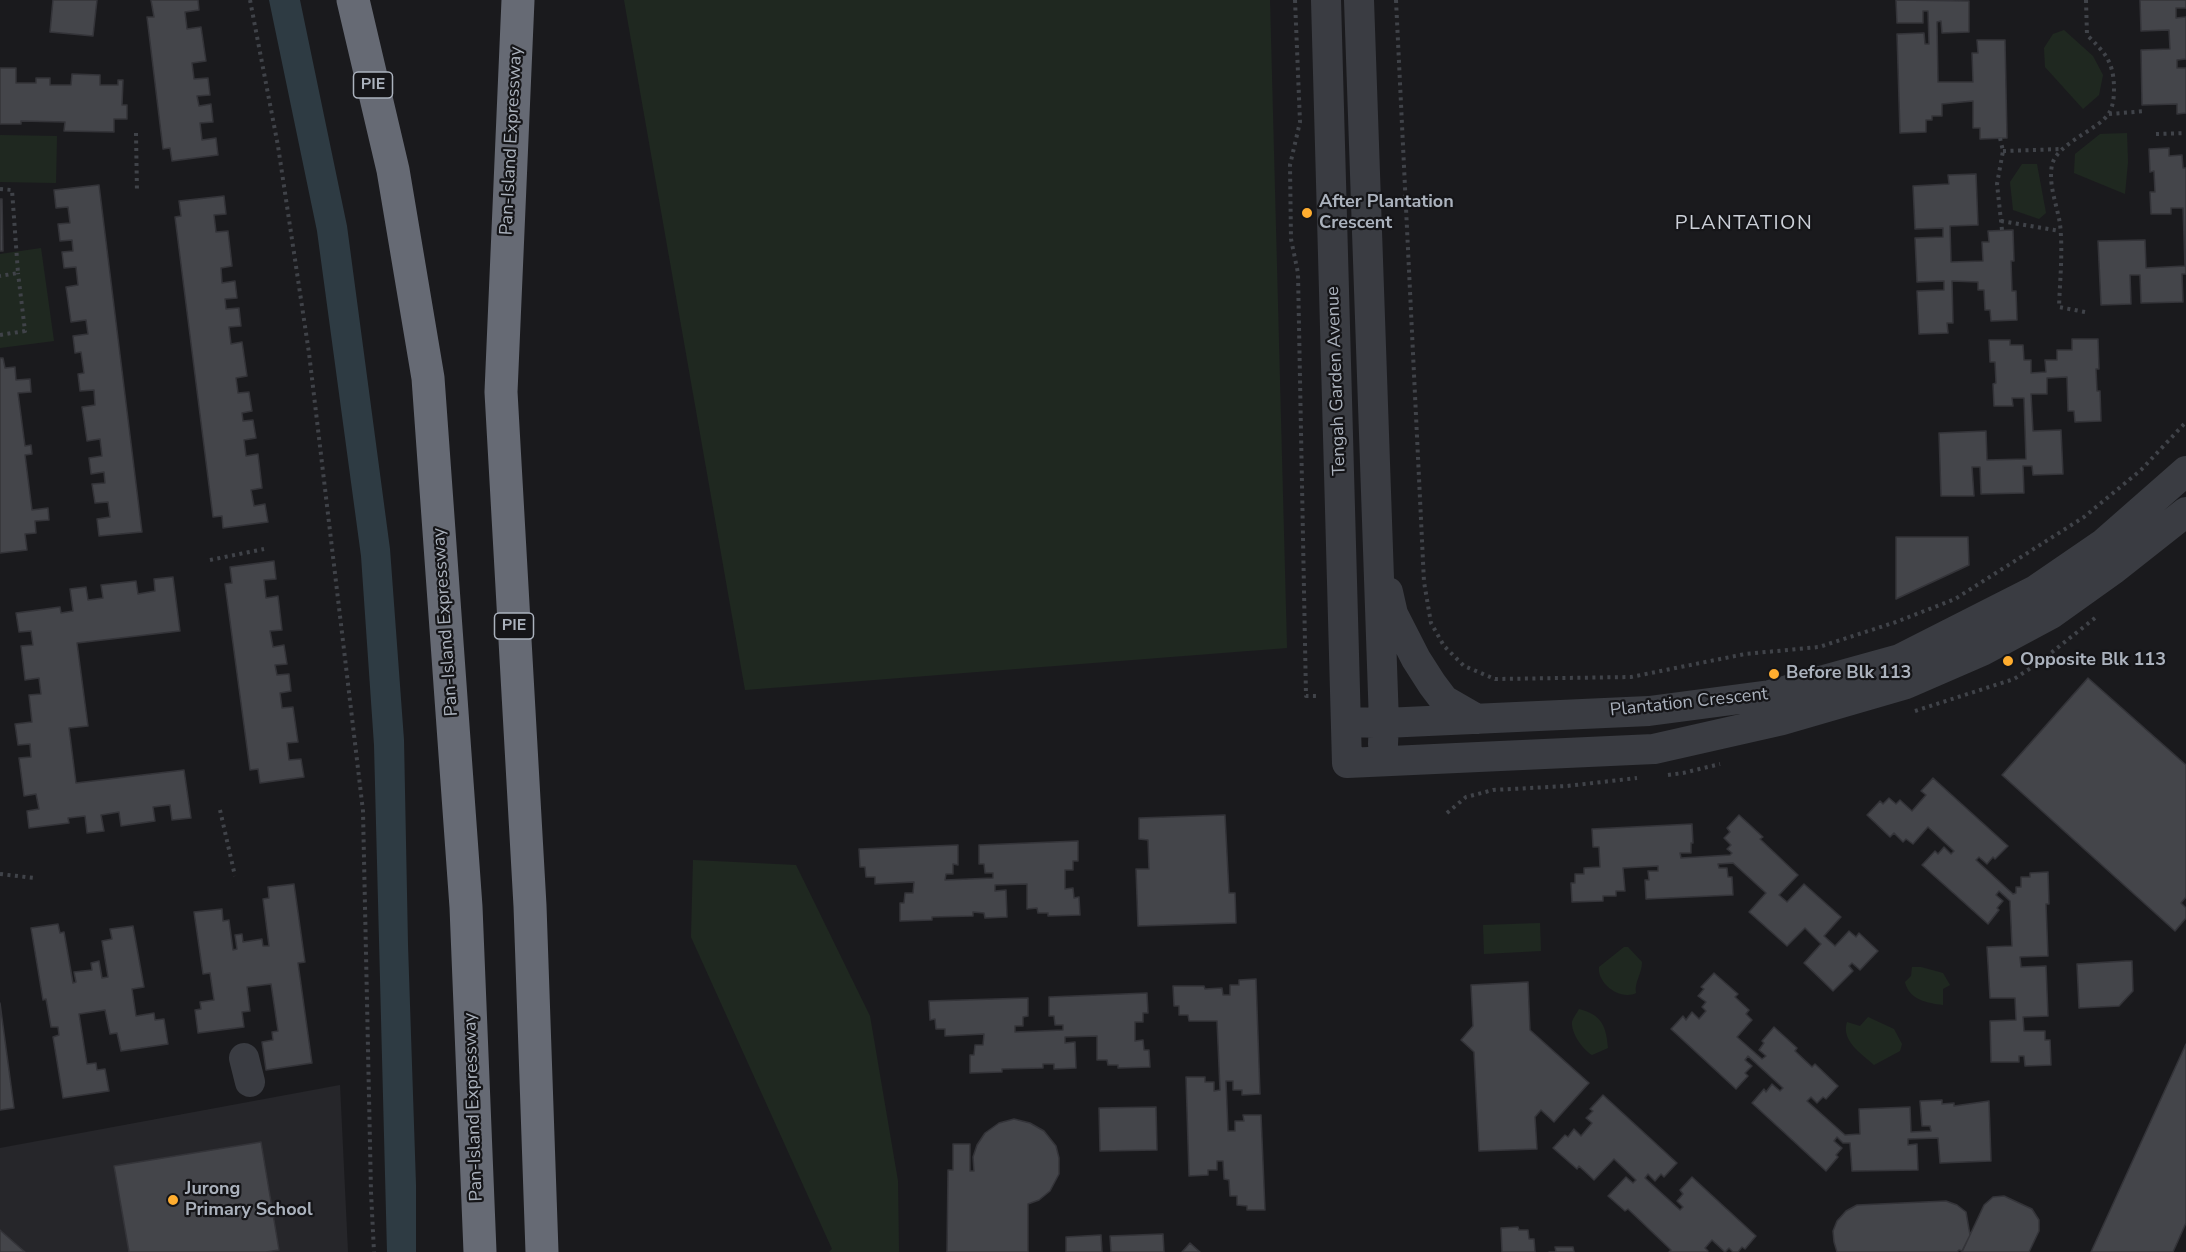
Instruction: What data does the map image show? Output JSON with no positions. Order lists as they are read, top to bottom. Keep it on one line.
{"streets":{"highway":["PIE","Pan-Island Expressway"],"street":["Tengah Garden Avenue","Plantation Crescent"]},"crossings":[["Tengah Garden Avenue","Plantation Crescent"]],"districts":["PLANTATION"],"places":["After Plantation Crescent","Opposite Blk 113","Before Blk 113","Jurong Primary School"]}
